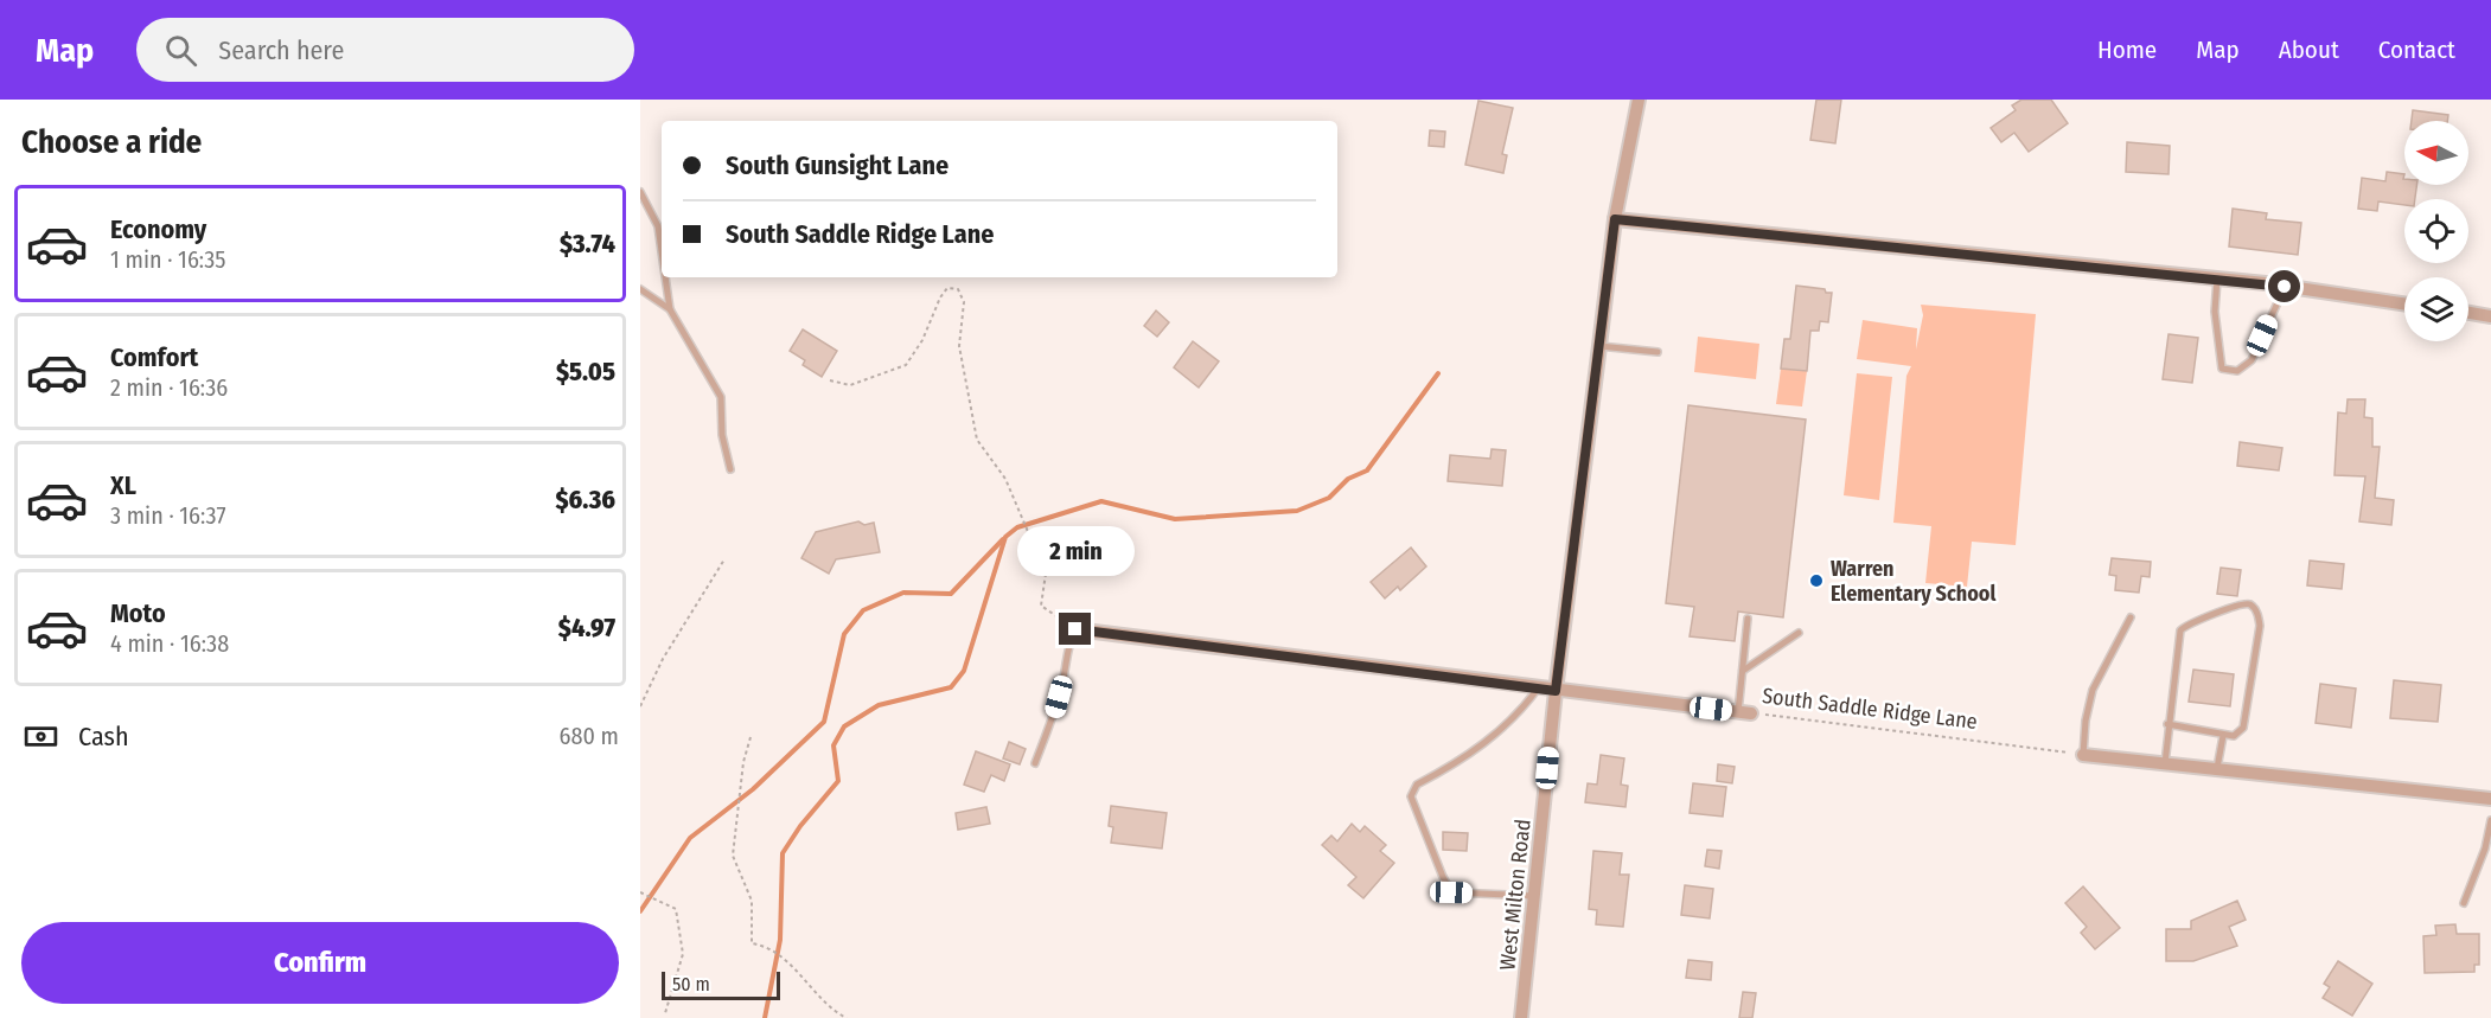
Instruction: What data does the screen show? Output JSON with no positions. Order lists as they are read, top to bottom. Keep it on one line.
{"streets":{"street":["South Saddle Ridge Lane","West Milton Road"]},"crossings":[["South Saddle Ridge Lane","West Milton Road"]],"places":["Warren Elementary School"],"scale_bar":"50 m","north":"left","page":{"header":"Map","search":"Search here","nav":["Home","Map","About","Contact"],"heading":"Choose a ride","banner":["South Gunsight Lane","South Saddle Ridge Lane"],"list":[{"name":"Economy","note":"1 min · 16:35","value":"$3.74"},{"name":"Comfort","note":"2 min · 16:36","value":"$5.05"},{"name":"XL","note":"3 min · 16:37","value":"$6.36"},{"name":"Moto","note":"4 min · 16:38","value":"$4.97"}],"bubble":"2 min","pay":["Cash","680 m"],"buttons":"Confirm","scale":"50 m"}}
